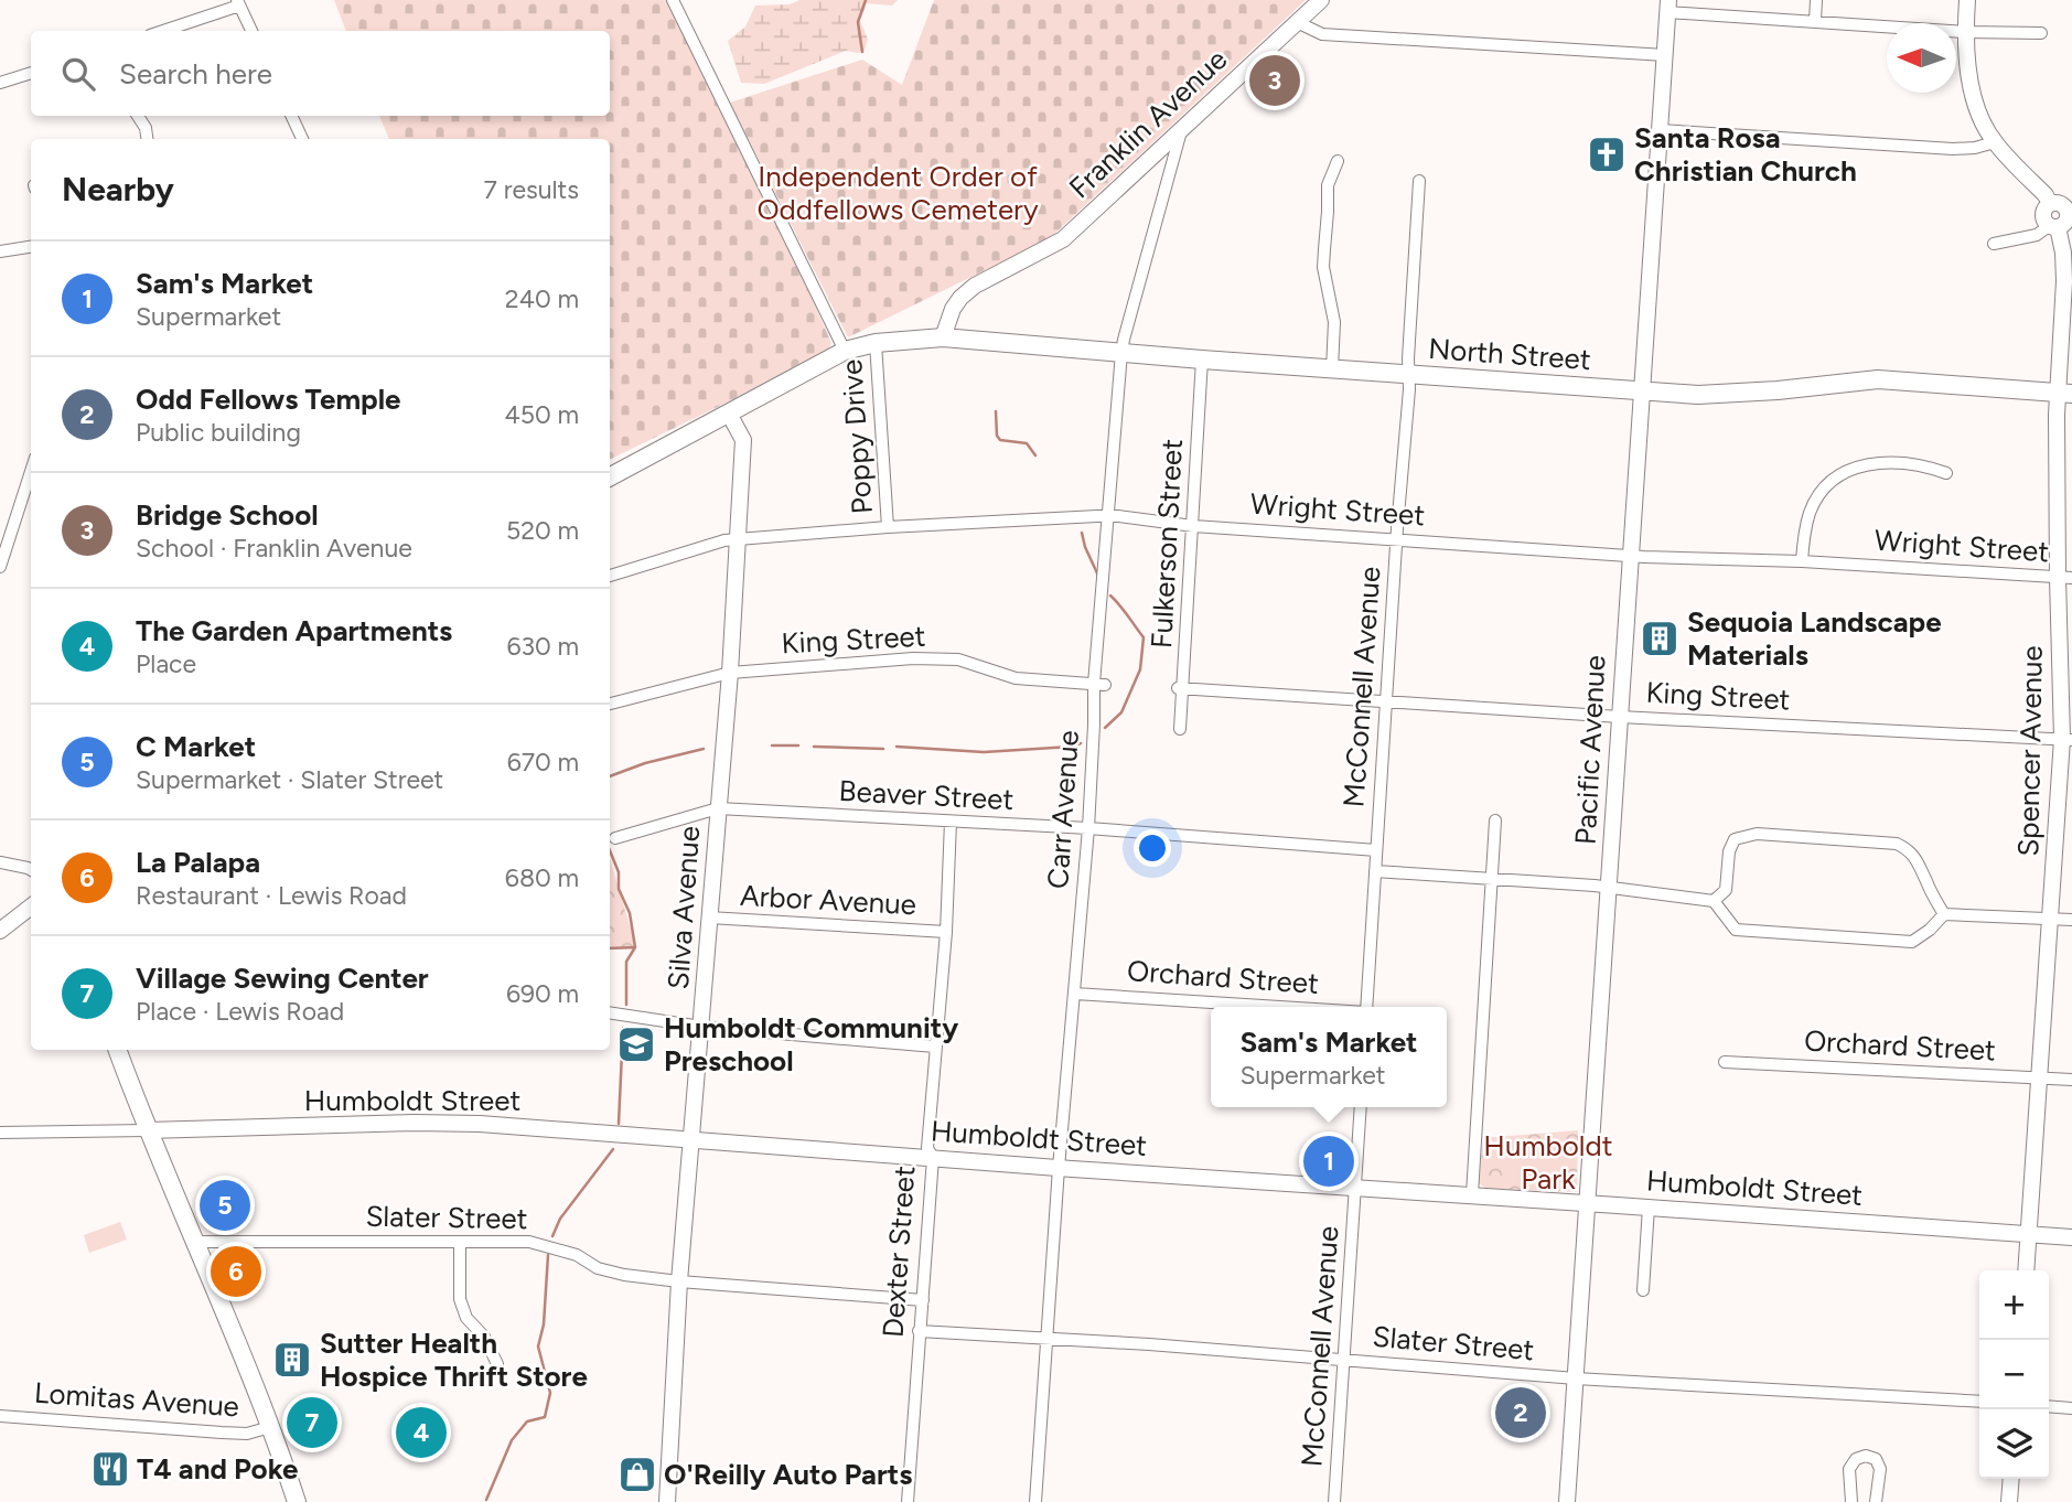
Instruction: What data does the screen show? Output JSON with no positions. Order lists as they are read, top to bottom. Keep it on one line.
{"streets":{"main road":["North Street"],"street":["Franklin Avenue","Poppy Drive","Wright Street","Fulkerson Street","King Street","McConnell Avenue","Pacific Avenue","Spencer Avenue","Beaver Street","Carr Avenue","Arbor Avenue","Silva Avenue","Orchard Street","Humboldt Street","Slater Street","Dexter Street","Lomitas Avenue"]},"crossings":[["Franklin Avenue","North Street"],["Franklin Avenue","Carr Avenue"],["North Street","Fulkerson Street"],["North Street","McConnell Avenue"],["North Street","Pacific Avenue"],["North Street","Spencer Avenue"],["North Street","Carr Avenue"],["Poppy Drive","Wright Street"],["Wright Street","Fulkerson Street"],["Wright Street","McConnell Avenue"],["Wright Street","Pacific Avenue"],["Wright Street","Spencer Avenue"],["Wright Street","Carr Avenue"],["Wright Street","Silva Avenue"],["Fulkerson Street","King Street"],["King Street","McConnell Avenue"],["King Street","Pacific Avenue"],["King Street","Spencer Avenue"],["King Street","Carr Avenue"],["King Street","Silva Avenue"],["McConnell Avenue","Beaver Street"],["McConnell Avenue","Humboldt Street"],["McConnell Avenue","Slater Street"],["Pacific Avenue","Humboldt Street"],["Pacific Avenue","Slater Street"],["Spencer Avenue","Orchard Street"],["Spencer Avenue","Humboldt Street"],["Beaver Street","Carr Avenue"],["Beaver Street","Silva Avenue"],["Beaver Street","Dexter Street"],["Carr Avenue","Orchard Street"],["Carr Avenue","Humboldt Street"],["Carr Avenue","Slater Street"],["Arbor Avenue","Silva Avenue"],["Arbor Avenue","Dexter Street"],["Silva Avenue","Humboldt Street"],["Silva Avenue","Slater Street"],["Humboldt Street","Dexter Street"],["Slater Street","Dexter Street"]],"parks":["Independent Order of Oddfellows Cemetery","Humboldt Park"],"places":{"church":["Santa Rosa Christian Church"],"building":["Sequoia Landscape Materials","Sutter Health Hospice Thrift Store"],"school or university":["Humboldt Community Preschool"],"restaurant":["T4 and Poke"],"shop":["O'Reilly Auto Parts"]},"north":"left","page":{"search":"Search here","pins":["3","1","5","6","2","7","4"],"heading":["Nearby","7 results"],"list":[{"mark":"1","name":"Sam's Market","note":"Supermarket","value":"240 m"},{"mark":"2","name":"Odd Fellows Temple","note":"Public building","value":"450 m"},{"mark":"3","name":"Bridge School","note":"School · Franklin Avenue","value":"520 m"},{"mark":"4","name":"The Garden Apartments","note":"Place","value":"630 m"},{"mark":"5","name":"C Market","note":"Supermarket · Slater Street","value":"670 m"},{"mark":"6","name":"La Palapa","note":"Restaurant · Lewis Road","value":"680 m"},{"mark":"7","name":"Village Sewing Center","note":"Place · Lewis Road","value":"690 m"}],"popup":["Sam's Market","Supermarket"],"map_buttons":["+","−"]}}
